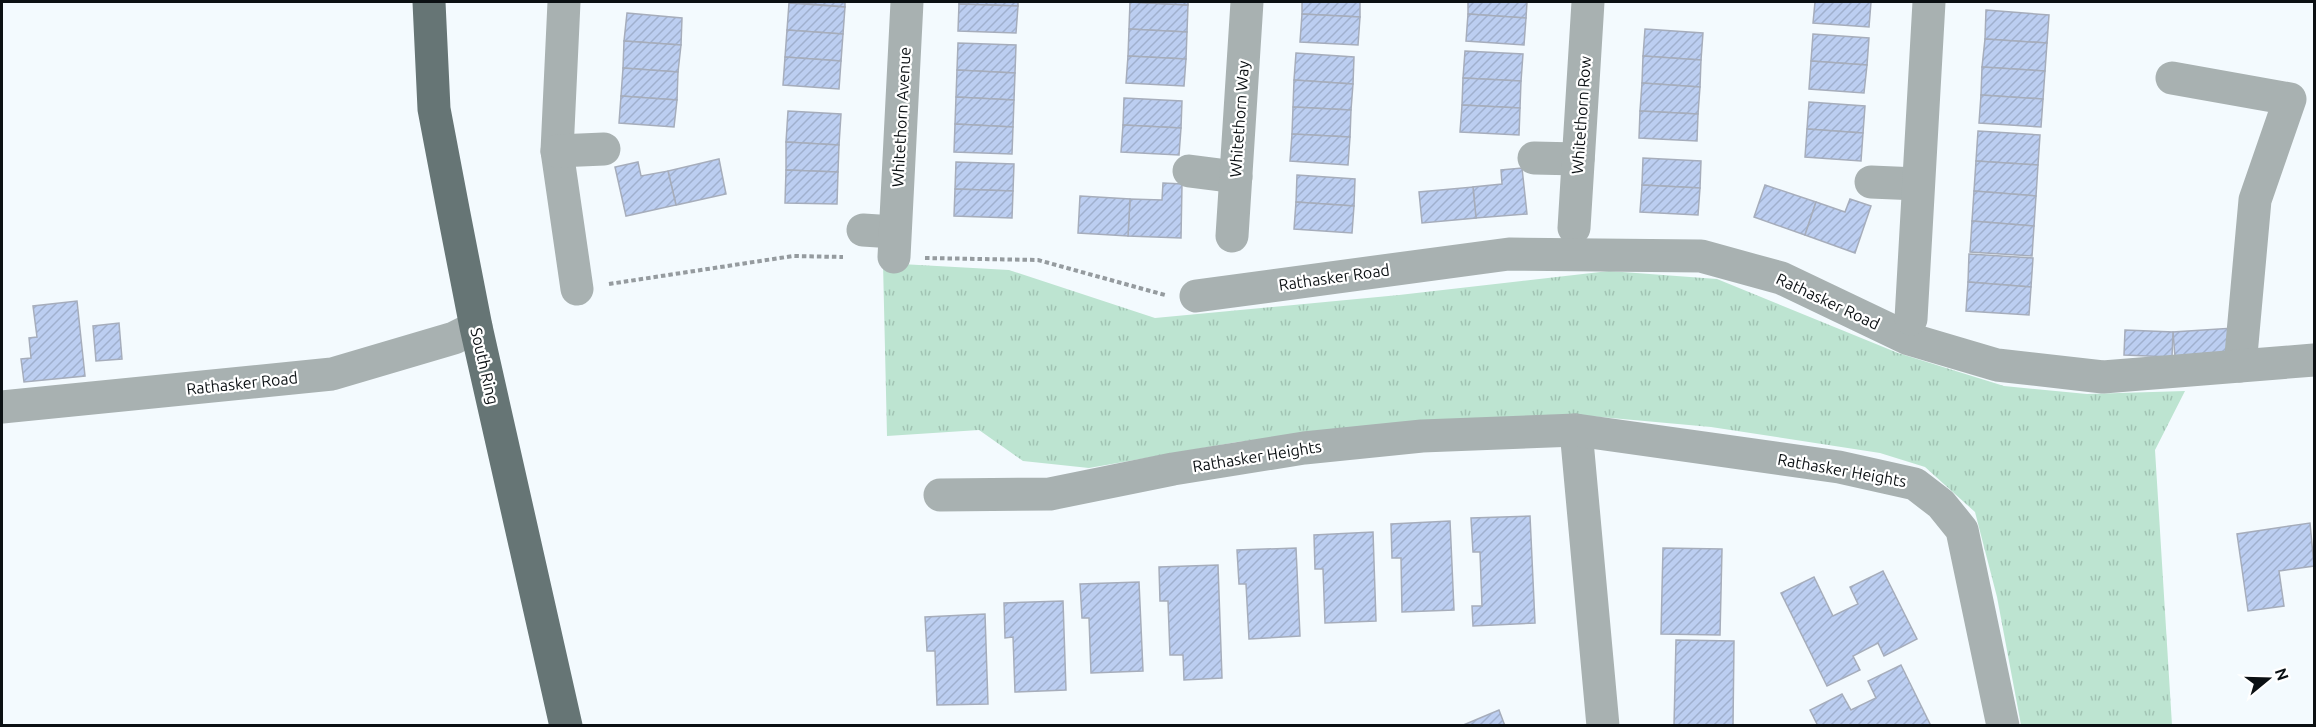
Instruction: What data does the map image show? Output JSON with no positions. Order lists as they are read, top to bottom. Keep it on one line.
{"streets":{"main road":["South Ring"],"street":["Whitethorn Row","Whitethorn Avenue","Whitethorn Way","Rathasker Road","Rathasker Heights"]},"crossings":[["Rathasker Road","South Ring"]],"north":"right"}
